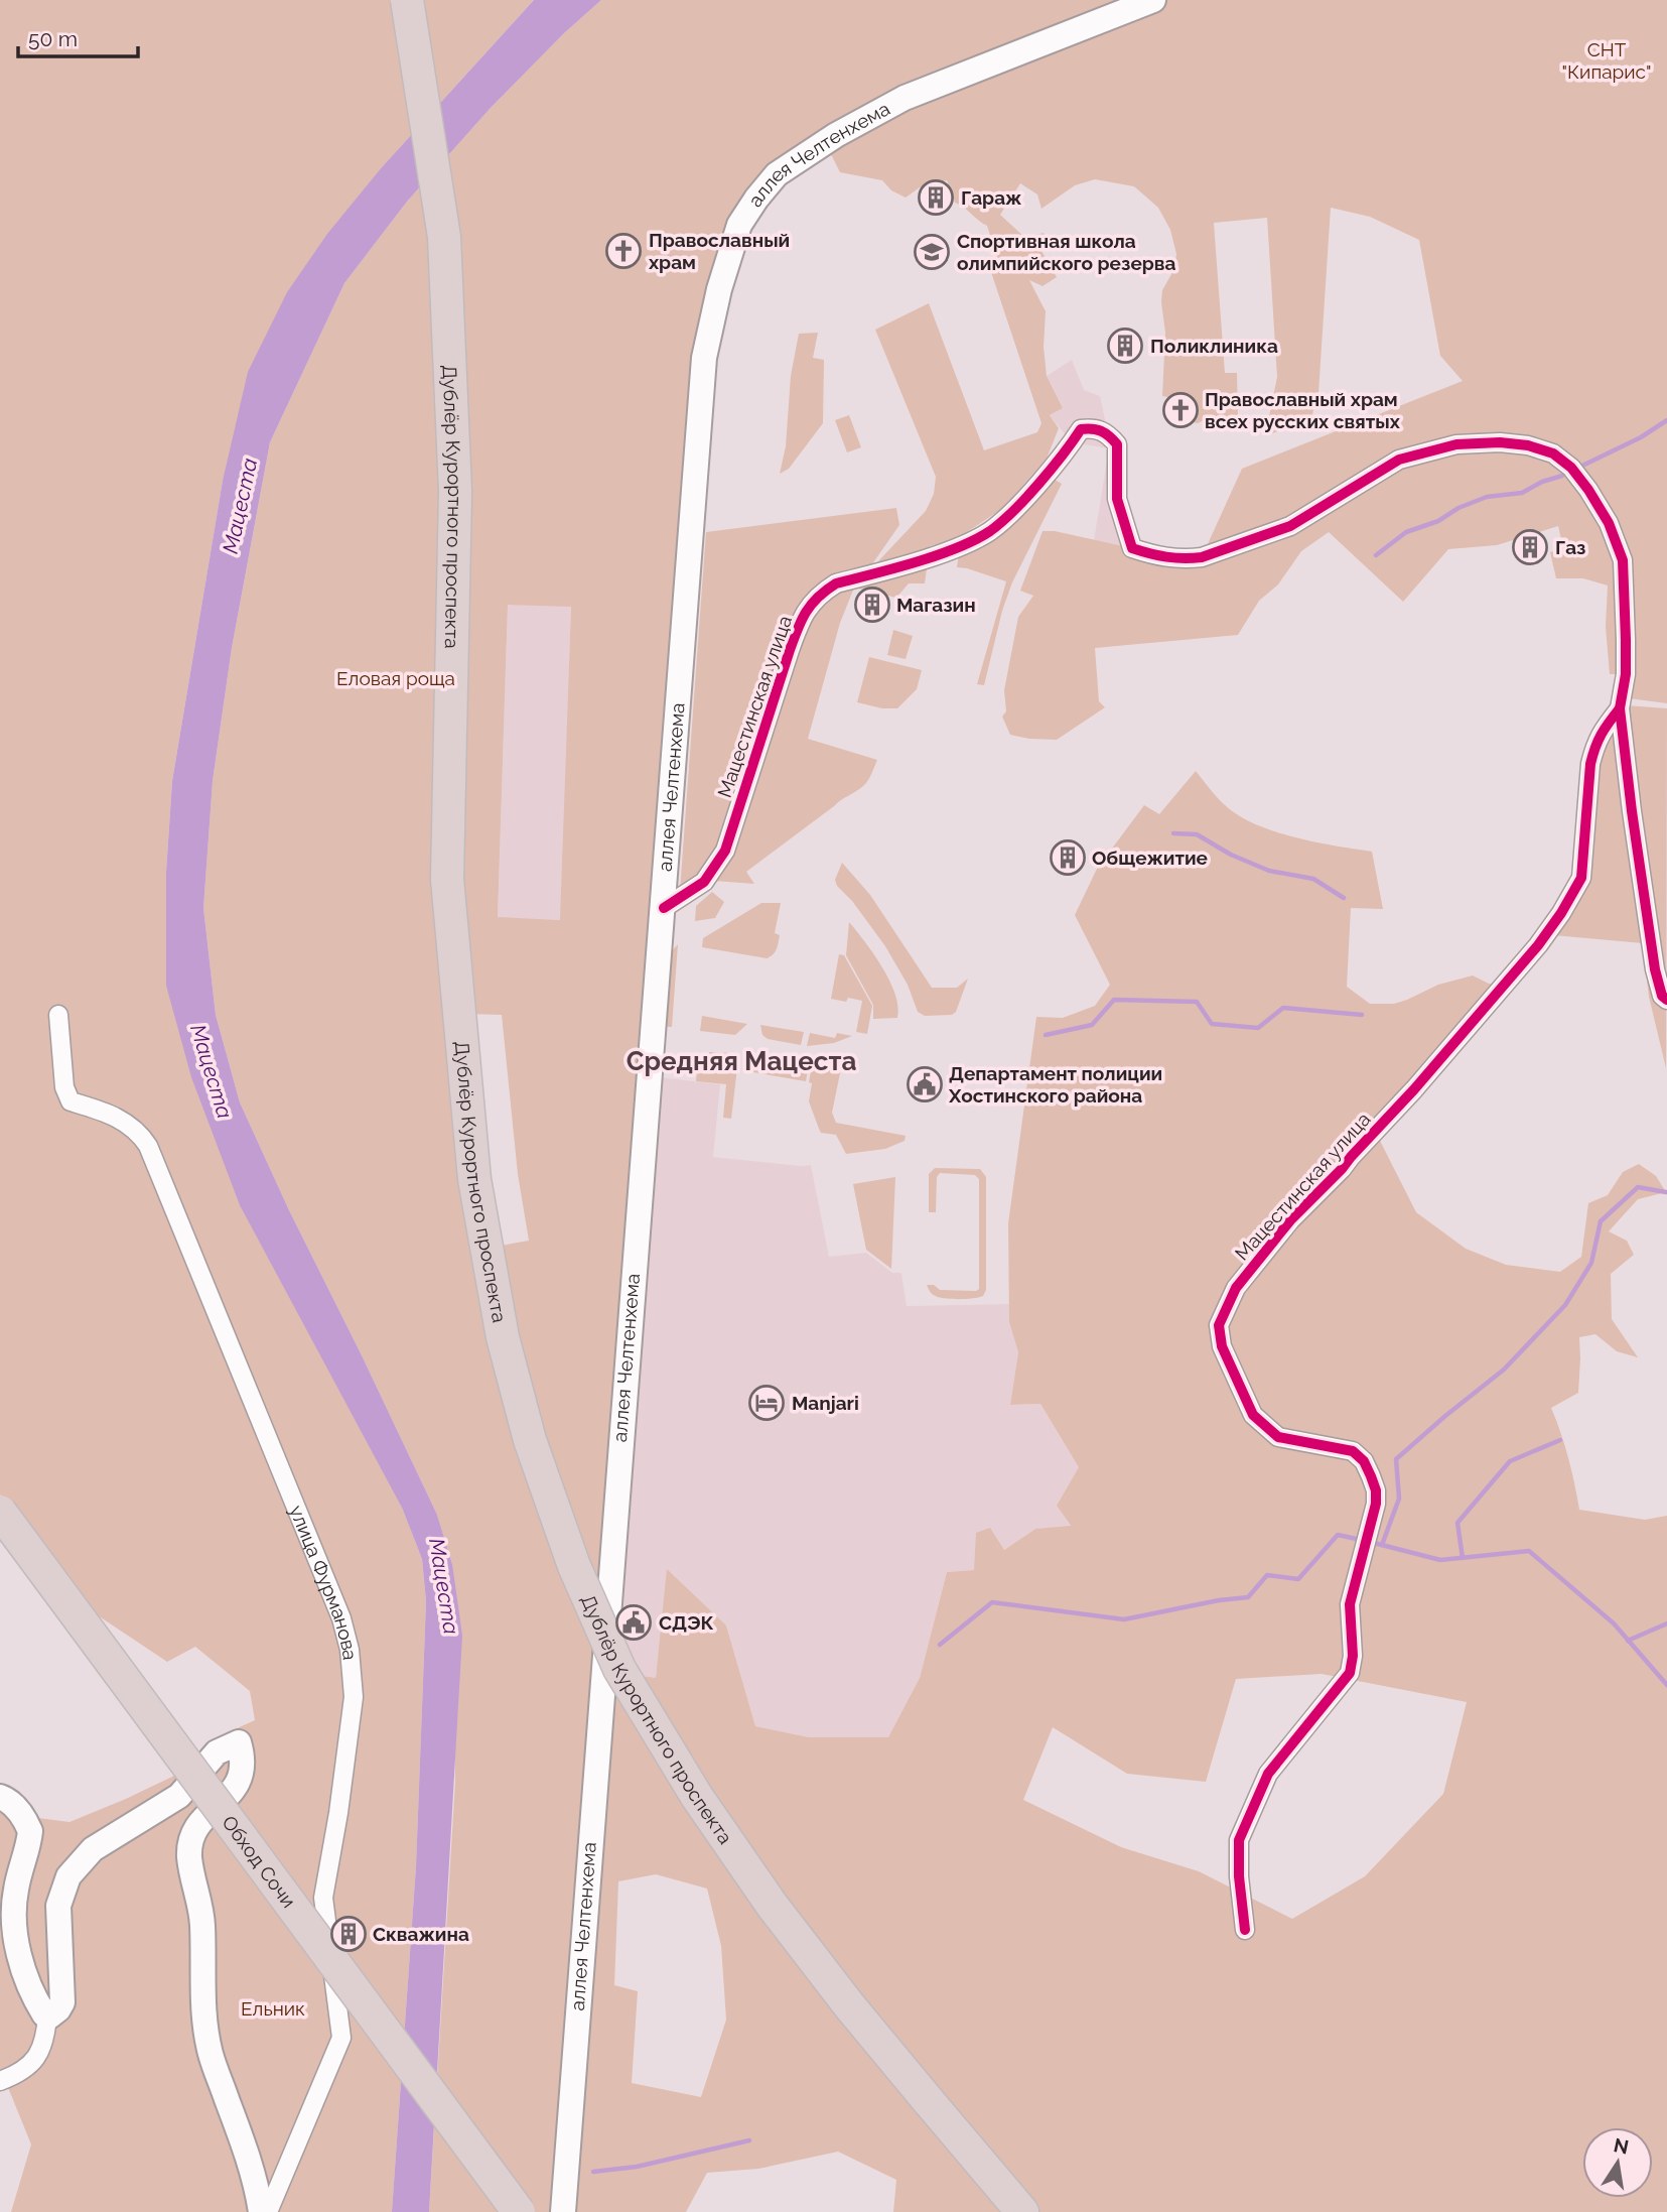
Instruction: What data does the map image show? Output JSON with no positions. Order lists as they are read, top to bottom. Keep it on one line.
{"streets":{"highway":["Дублёр Курортного проспекта","Обход Сочи"],"main road":["аллея Челтенхема"],"street":["Мацестинская улица","улица Фурманова"]},"crossings":[["аллея Челтенхема","Мацестинская улица"]],"districts":["Средняя Мацеста"],"water":["Мацеста"],"parks":["СНТ \"Кипарис\"","Еловая роща","Ельник"],"places":{"building":["Гараж","Поликлиника","Газ","Магазин","Общежитие","Скважина"],"church":["Православный храм","Православный храм всех русских святых"],"school or university":["Спортивная школа олимпийского резерва"],"public building":["Департамент полиции Хостинского района","СДЭК"],"hotel":["Manjari"]},"scale_bar":"50 m","north":"top"}
